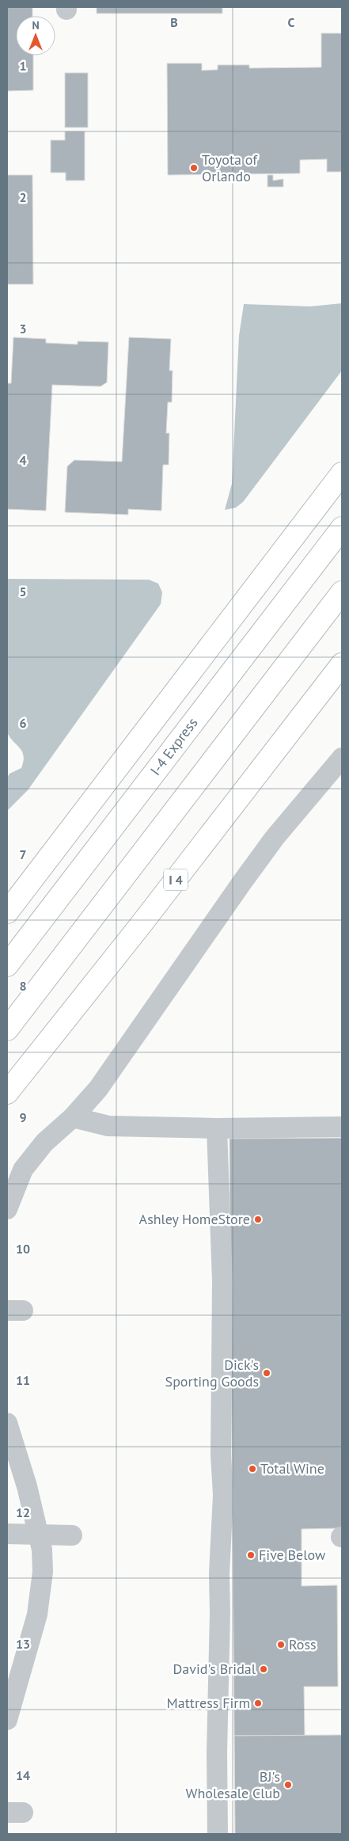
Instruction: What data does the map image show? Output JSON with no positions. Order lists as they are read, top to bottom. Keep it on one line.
{"streets":{"highway":["I-4 Express","I 4"]},"places":["Toyota of Orlando","Ashley HomeStore","Dick's Sporting Goods","Total Wine","Five Below","Ross","David's Bridal","Mattress Firm","BJ's Wholesale Club"],"north":"top","grid":{"columns":["B","C"],"rows":["1","2","3","4","5","6","7","8","9","10","11","12","13","14"]}}
